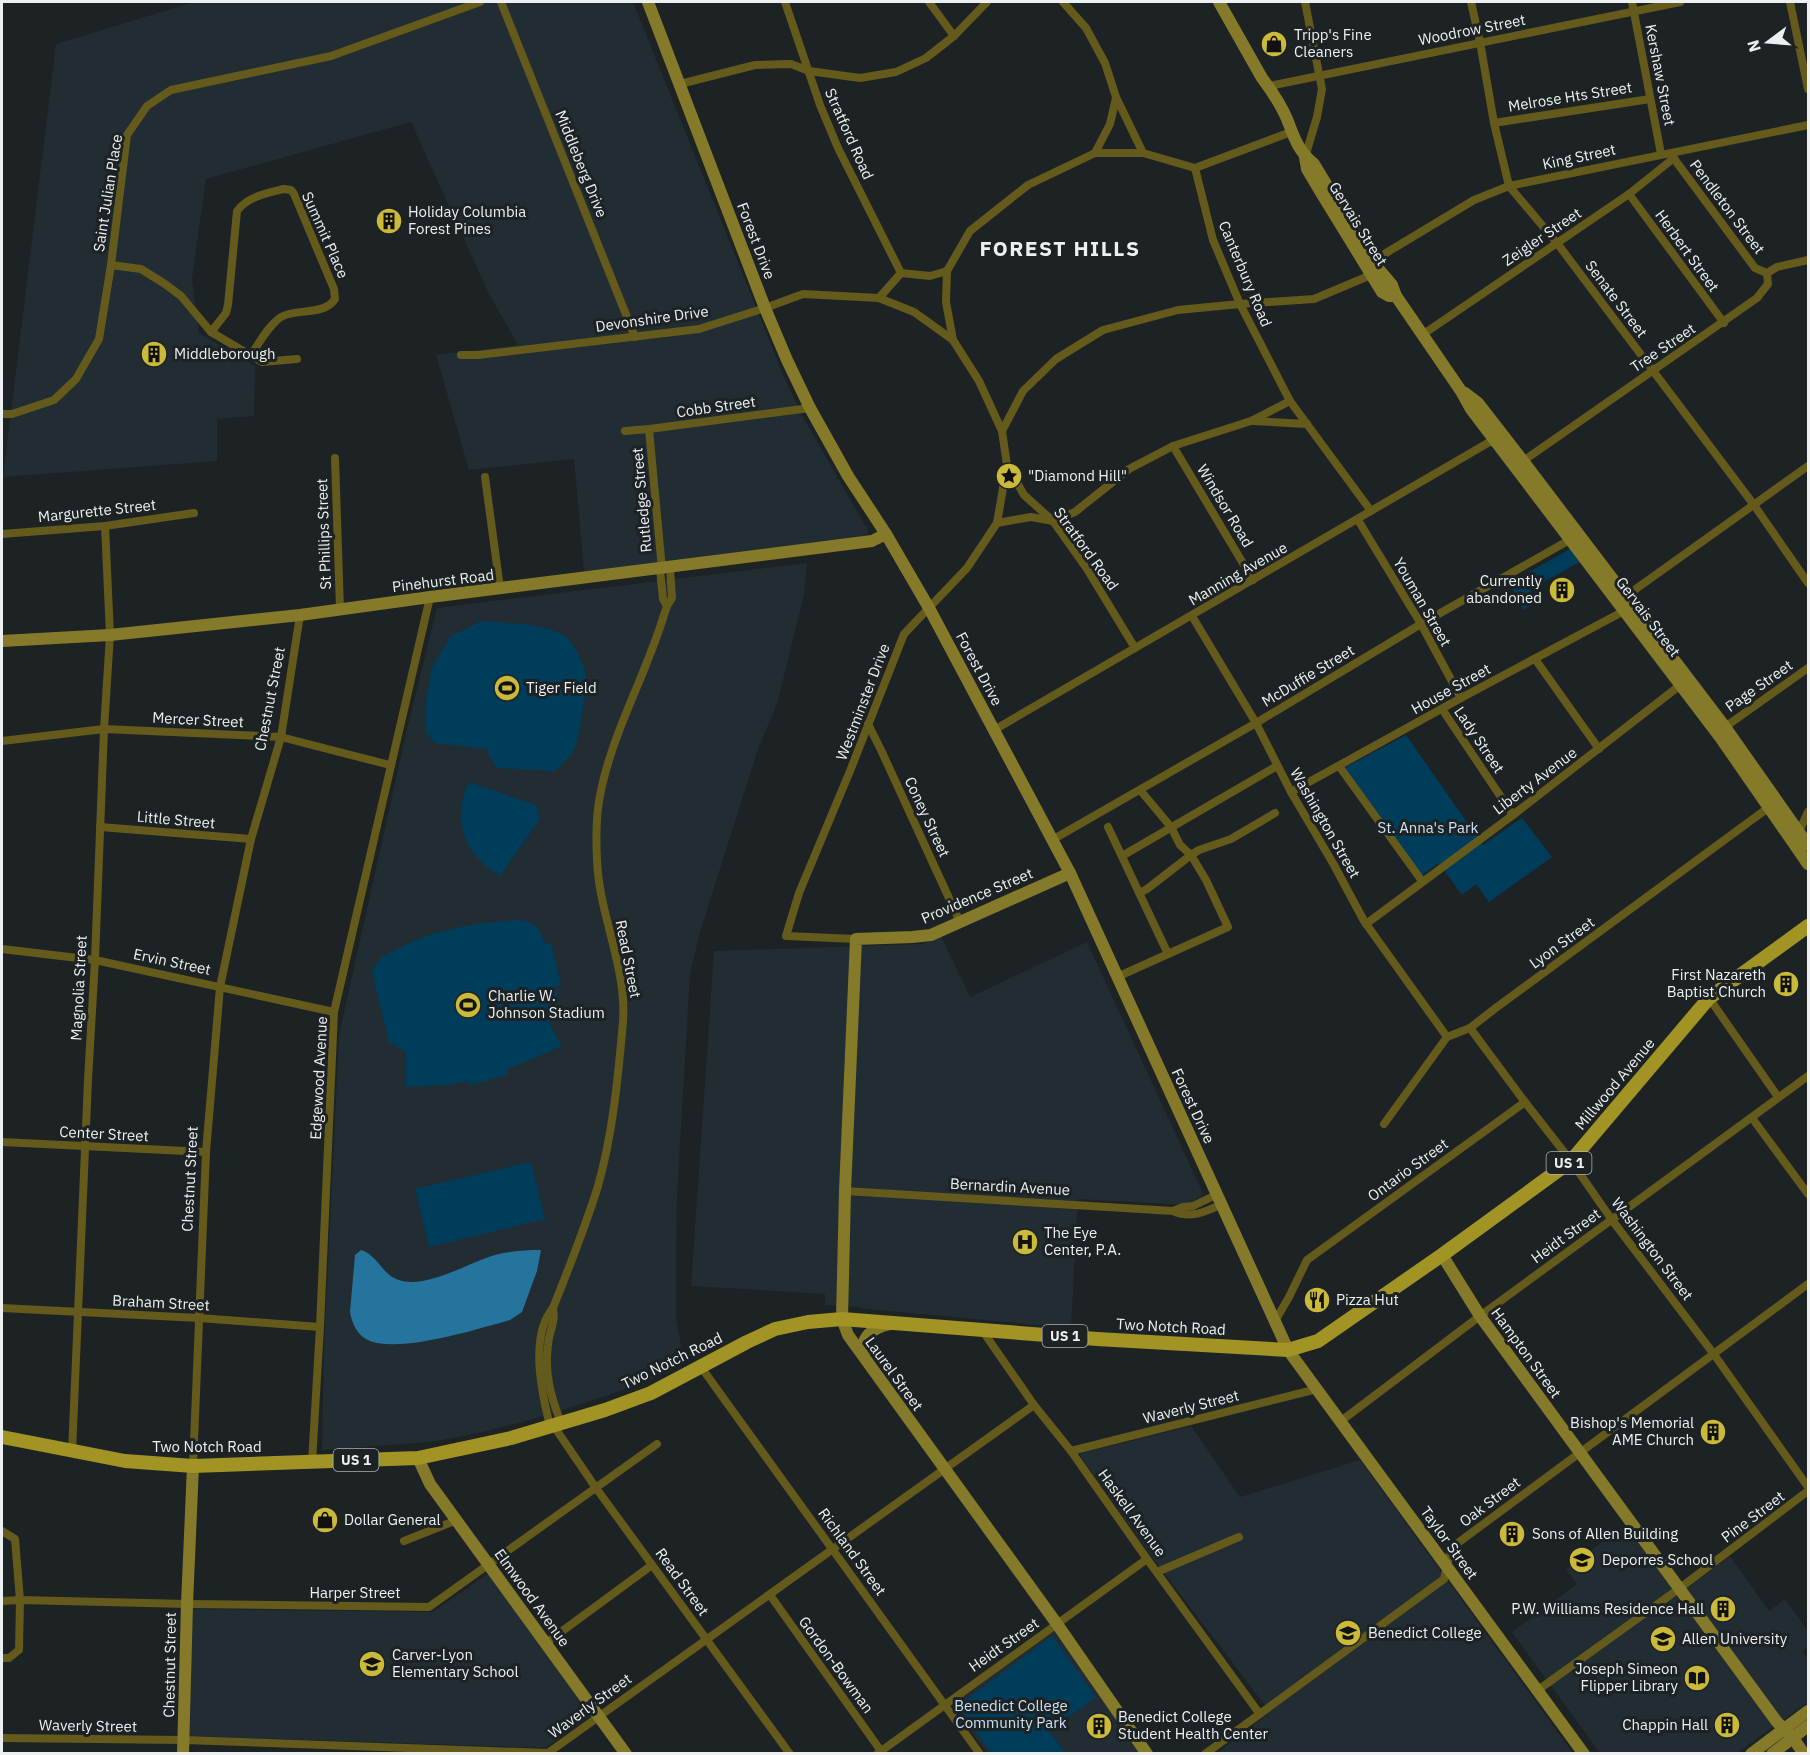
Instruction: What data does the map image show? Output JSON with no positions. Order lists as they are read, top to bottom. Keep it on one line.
{"streets":{"main road":["Gervais Street","Forest Drive","Pinehurst Road","Chestnut Street","Providence Street","Millwood Avenue","US 1","Two Notch Road","Hampton Street","Laurel Street","Taylor Street","Elmwood Avenue"],"street":["Woodrow Street","Kershaw Street","Melrose Hts Street","Stratford Road","King Street","Middleberg Drive","Saint Julian Place","Pendleton Street","Summit Place","Zeigler Street","Herbert Street","Canterbury Road","Senate Street","Devonshire Drive","Tree Street","Cobb Street","Rutledge Street","Windsor Road","Margurette Street","St Phillips Street","Manning Avenue","Youman Street","McDuffie Street","Page Street","House Street","Westminster Drive","Mercer Street","Lady Street","Liberty Avenue","Coney Street","Little Street","Washington Street","Lyon Street","Read Street","Ervin Street","Magnolia Street","Edgewood Avenue","Center Street","Ontario Street","Bernardin Avenue","Heidt Street","Braham Street","Waverly Street","Oak Street","Haskell Avenue","Pine Street","Richland Street","Harper Street","Gordon-Bowman"]},"crossings":[["Woodrow Street","Kershaw Street"],["Woodrow Street","Gervais Street"],["Woodrow Street","Senate Street"],["Kershaw Street","Melrose Hts Street"],["Kershaw Street","King Street"],["Kershaw Street","Pendleton Street"],["Kershaw Street","Zeigler Street"],["Melrose Hts Street","Senate Street"],["Stratford Road","Devonshire Drive"],["Stratford Road","Manning Avenue"],["Stratford Road","Westminster Drive"],["King Street","Pendleton Street"],["King Street","Gervais Street"],["King Street","Zeigler Street"],["King Street","Senate Street"],["Middleberg Drive","Devonshire Drive"],["Pendleton Street","Zeigler Street"],["Pendleton Street","Tree Street"],["Gervais Street","Zeigler Street"],["Gervais Street","Tree Street"],["Gervais Street","Manning Avenue"],["Gervais Street","McDuffie Street"],["Gervais Street","Page Street"],["Gervais Street","House Street"],["Gervais Street","Liberty Avenue"],["Gervais Street","Lyon Street"],["Zeigler Street","Herbert Street"],["Zeigler Street","Senate Street"],["Forest Drive","Devonshire Drive"],["Forest Drive","Cobb Street"],["Forest Drive","Manning Avenue"],["Forest Drive","Pinehurst Road"],["Forest Drive","McDuffie Street"],["Forest Drive","Westminster Drive"],["Forest Drive","Providence Street"],["Forest Drive","Millwood Avenue"],["Forest Drive","Ontario Street"],["Forest Drive","Bernardin Avenue"],["Forest Drive","Two Notch Road"],["Forest Drive","Taylor Street"],["Herbert Street","Tree Street"],["Canterbury Road","Manning Avenue"],["Senate Street","Tree Street"],["Cobb Street","Rutledge Street"],["Rutledge Street","Pinehurst Road"],["Rutledge Street","Read Street"],["Windsor Road","Manning Avenue"],["Margurette Street","Magnolia Street"],["St Phillips Street","Pinehurst Road"],["Manning Avenue","Youman Street"],["Manning Avenue","Washington Street"],["Pinehurst Road","Chestnut Street"],["Pinehurst Road","Magnolia Street"],["Pinehurst Road","Edgewood Avenue"],["Youman Street","McDuffie Street"],["Youman Street","House Street"],["McDuffie Street","Washington Street"],["House Street","Lady Street"],["House Street","Washington Street"],["Chestnut Street","Mercer Street"],["Chestnut Street","Little Street"],["Chestnut Street","Ervin Street"],["Chestnut Street","Center Street"],["Chestnut Street","Braham Street"],["Chestnut Street","Two Notch Road"],["Chestnut Street","Waverly Street"],["Chestnut Street","Harper Street"],["Westminster Drive","Coney Street"],["Westminster Drive","Providence Street"],["Mercer Street","Magnolia Street"],["Mercer Street","Edgewood Avenue"],["Lady Street","Liberty Avenue"],["Liberty Avenue","Washington Street"],["Coney Street","Providence Street"],["Little Street","Magnolia Street"],["Washington Street","Lyon Street"],["Washington Street","Millwood Avenue"],["Washington Street","Ontario Street"],["Washington Street","Heidt Street"],["Washington Street","Oak Street"],["Washington Street","Pine Street"],["Providence Street","Laurel Street"],["Read Street","Two Notch Road"],["Read Street","Waverly Street"],["Read Street","Harper Street"],["Ervin Street","Magnolia Street"],["Ervin Street","Edgewood Avenue"],["Magnolia Street","Center Street"],["Magnolia Street","Braham Street"],["Magnolia Street","Two Notch Road"],["Edgewood Avenue","Braham Street"],["Edgewood Avenue","Two Notch Road"],["Millwood Avenue","Two Notch Road"],["Millwood Avenue","Hampton Street"],["Millwood Avenue","Taylor Street"],["Bernardin Avenue","Laurel Street"],["Heidt Street","Hampton Street"],["Heidt Street","Laurel Street"],["Heidt Street","Haskell Avenue"],["Heidt Street","Taylor Street"],["Heidt Street","Richland Street"],["Heidt Street","Gordon-Bowman"],["Two Notch Road","Laurel Street"],["Two Notch Road","Haskell Avenue"],["Two Notch Road","Taylor Street"],["Two Notch Road","Richland Street"],["Two Notch Road","Elmwood Avenue"],["Hampton Street","Oak Street"],["Hampton Street","Pine Street"],["Laurel Street","Waverly Street"],["Waverly Street","Haskell Avenue"],["Waverly Street","Taylor Street"],["Waverly Street","Richland Street"],["Waverly Street","Elmwood Avenue"],["Waverly Street","Gordon-Bowman"],["Oak Street","Haskell Avenue"],["Oak Street","Taylor Street"],["Pine Street","Taylor Street"],["Harper Street","Elmwood Avenue"]],"districts":["FOREST HILLS"],"parks":["St. Anna's Park","Benedict College Community Park"],"places":{"shop":["Tripp's Fine Cleaners","Dollar General"],"building":["Holiday Columbia Forest Pines","Middleborough","Currently abandoned","First Nazareth Baptist Church","Bishop's Memorial AME Church","Sons of Allen Building","P.W. Williams Residence Hall","Chappin Hall","Benedict College Student Health Center"],"place":["\"Diamond Hill\""],"sports":["Tiger Field","Charlie W. Johnson Stadium"],"hospital":["The Eye Center, P.A."],"restaurant":["Pizza Hut"],"school or university":["Deporres School","Benedict College","Allen University","Carver-Lyon Elementary School"],"library":["Joseph Simeon Flipper Library"]},"north":"left"}
